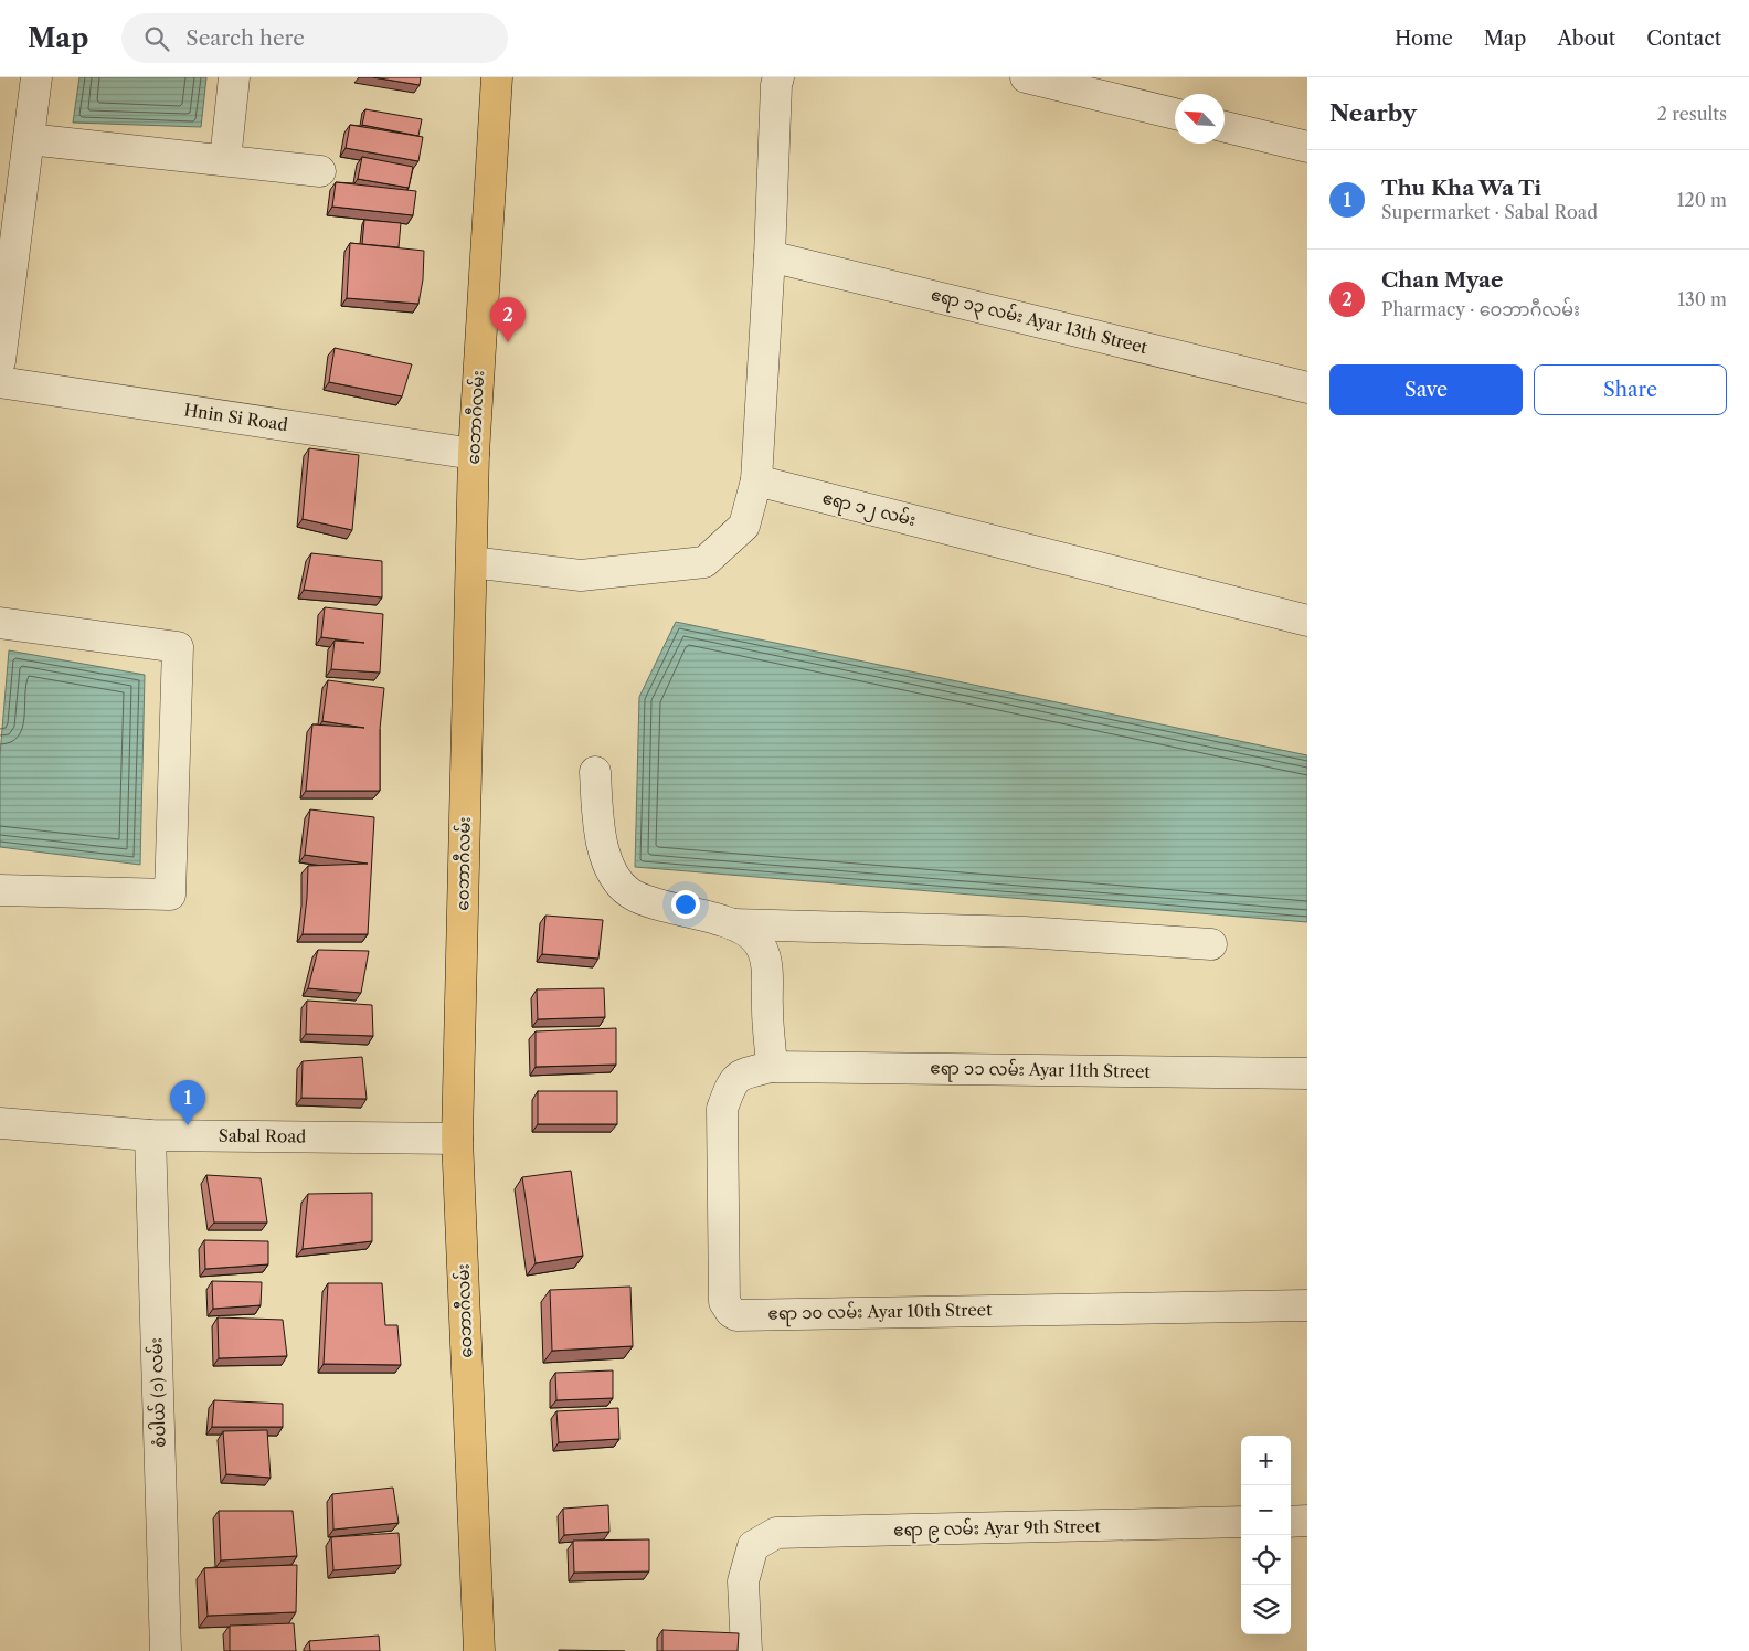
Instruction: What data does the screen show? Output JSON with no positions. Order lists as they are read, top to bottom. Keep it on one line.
{"streets":{"main road":["ဝေဘာဂီလမ်း"],"street":["ဧရာ ၁၃ လမ်း Ayar 13th Street","Hnin Si Road","ဧရာ ၁၂ လမ်း","ဧရာ ၁၁ လမ်း Ayar 11th Street","Sabal Road","ဧရာ ၁၀ လမ်း Ayar 10th Street","စံပါယ် (၁) လမ်း","ဧရာ ၉ လမ်း Ayar 9th Street"]},"crossings":[["Hnin Si Road","ဝေဘာဂီလမ်း"],["ဝေဘာဂီလမ်း","Sabal Road"],["ဧရာ ၁၁ လမ်း Ayar 11th Street","ဧရာ ၁၀ လမ်း Ayar 10th Street"],["Sabal Road","စံပါယ် (၁) လမ်း"]],"north":"top left","page":{"header":"Map","search":"Search here","nav":["Home","Map","About","Contact"],"heading":["Nearby","2 results"],"list":[{"mark":"1","name":"Thu Kha Wa Ti","note":"Supermarket · Sabal Road","value":"120 m"},{"mark":"2","name":"Chan Myae","note":"Pharmacy · ဝေဘာဂီလမ်း","value":"130 m"}],"pins":["2","1"],"buttons":["Save","Share"],"map_buttons":["+","−"]}}
